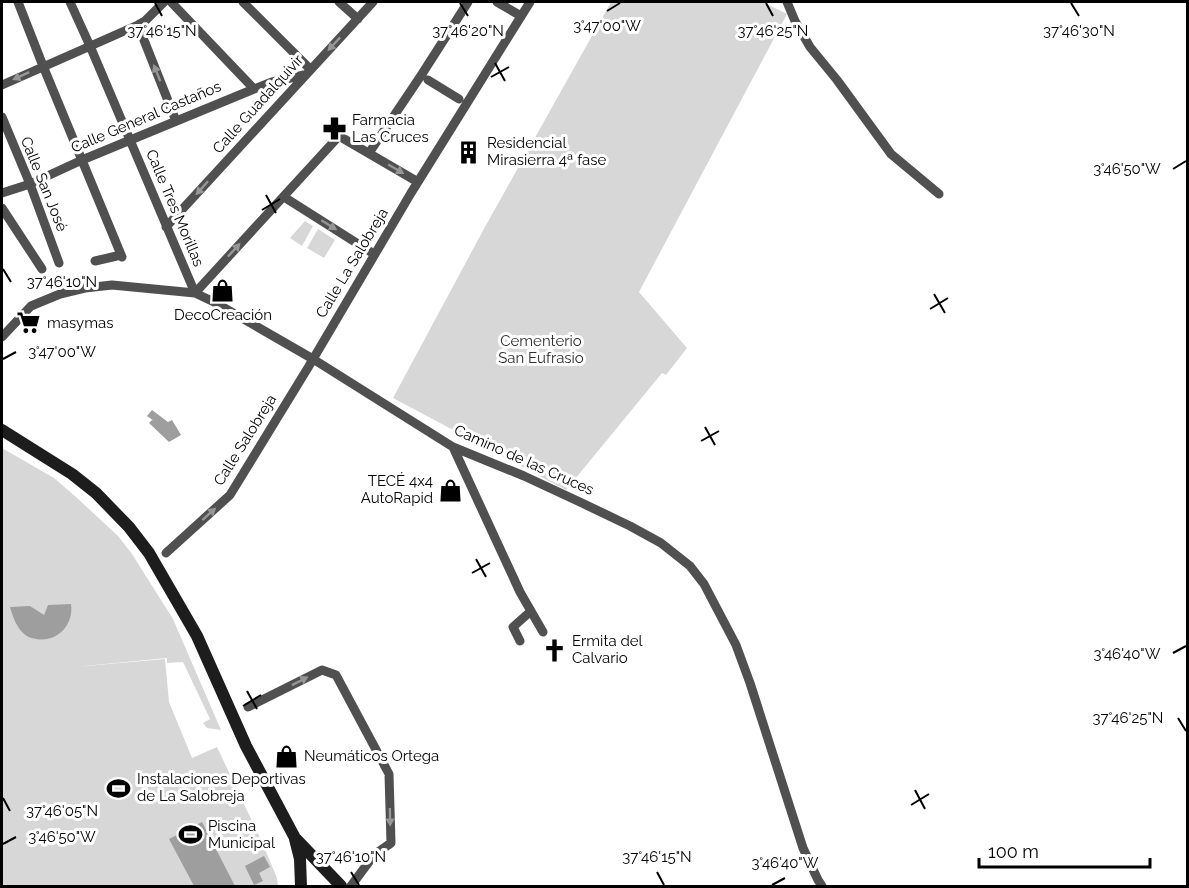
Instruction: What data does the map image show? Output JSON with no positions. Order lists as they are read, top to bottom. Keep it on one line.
{"streets":{"street":["Calle Guadalquivir","Calle General Castaños","Calle San José","Calle Tres Morillas","Calle La Salobreja","Calle Salobreja","Camino de las Cruces"]},"crossings":[["Calle Guadalquivir","Calle General Castaños"],["Calle Guadalquivir","Calle Tres Morillas"],["Calle General Castaños","Calle San José"],["Calle General Castaños","Calle Tres Morillas"],["Calle Tres Morillas","Camino de las Cruces"],["Calle La Salobreja","Calle Salobreja"],["Calle La Salobreja","Camino de las Cruces"],["Calle Salobreja","Camino de las Cruces"]],"one_way":["Calle Salobreja"],"parks":["Cementerio San Eufrasio"],"places":{"pharmacy":["Farmacia Las Cruces"],"building":["Residencial Mirasierra 4ª fase"],"shop":["DecoCreación","TECÉ 4x4 AutoRapid","Neumáticos Ortega"],"supermarket":["masymas"],"church":["Ermita del Calvario"],"sports":["Instalaciones Deportivas de La Salobreja","Piscina Municipal"]},"scale_bar":"100 m","coordinates":["3°47'00\"W","37°46'15\"N","37°46'20\"N","37°46'25\"N","37°46'30\"N","3°46'50\"W","37°46'10\"N","3°46'40\"W","37°46'05\"N"]}
